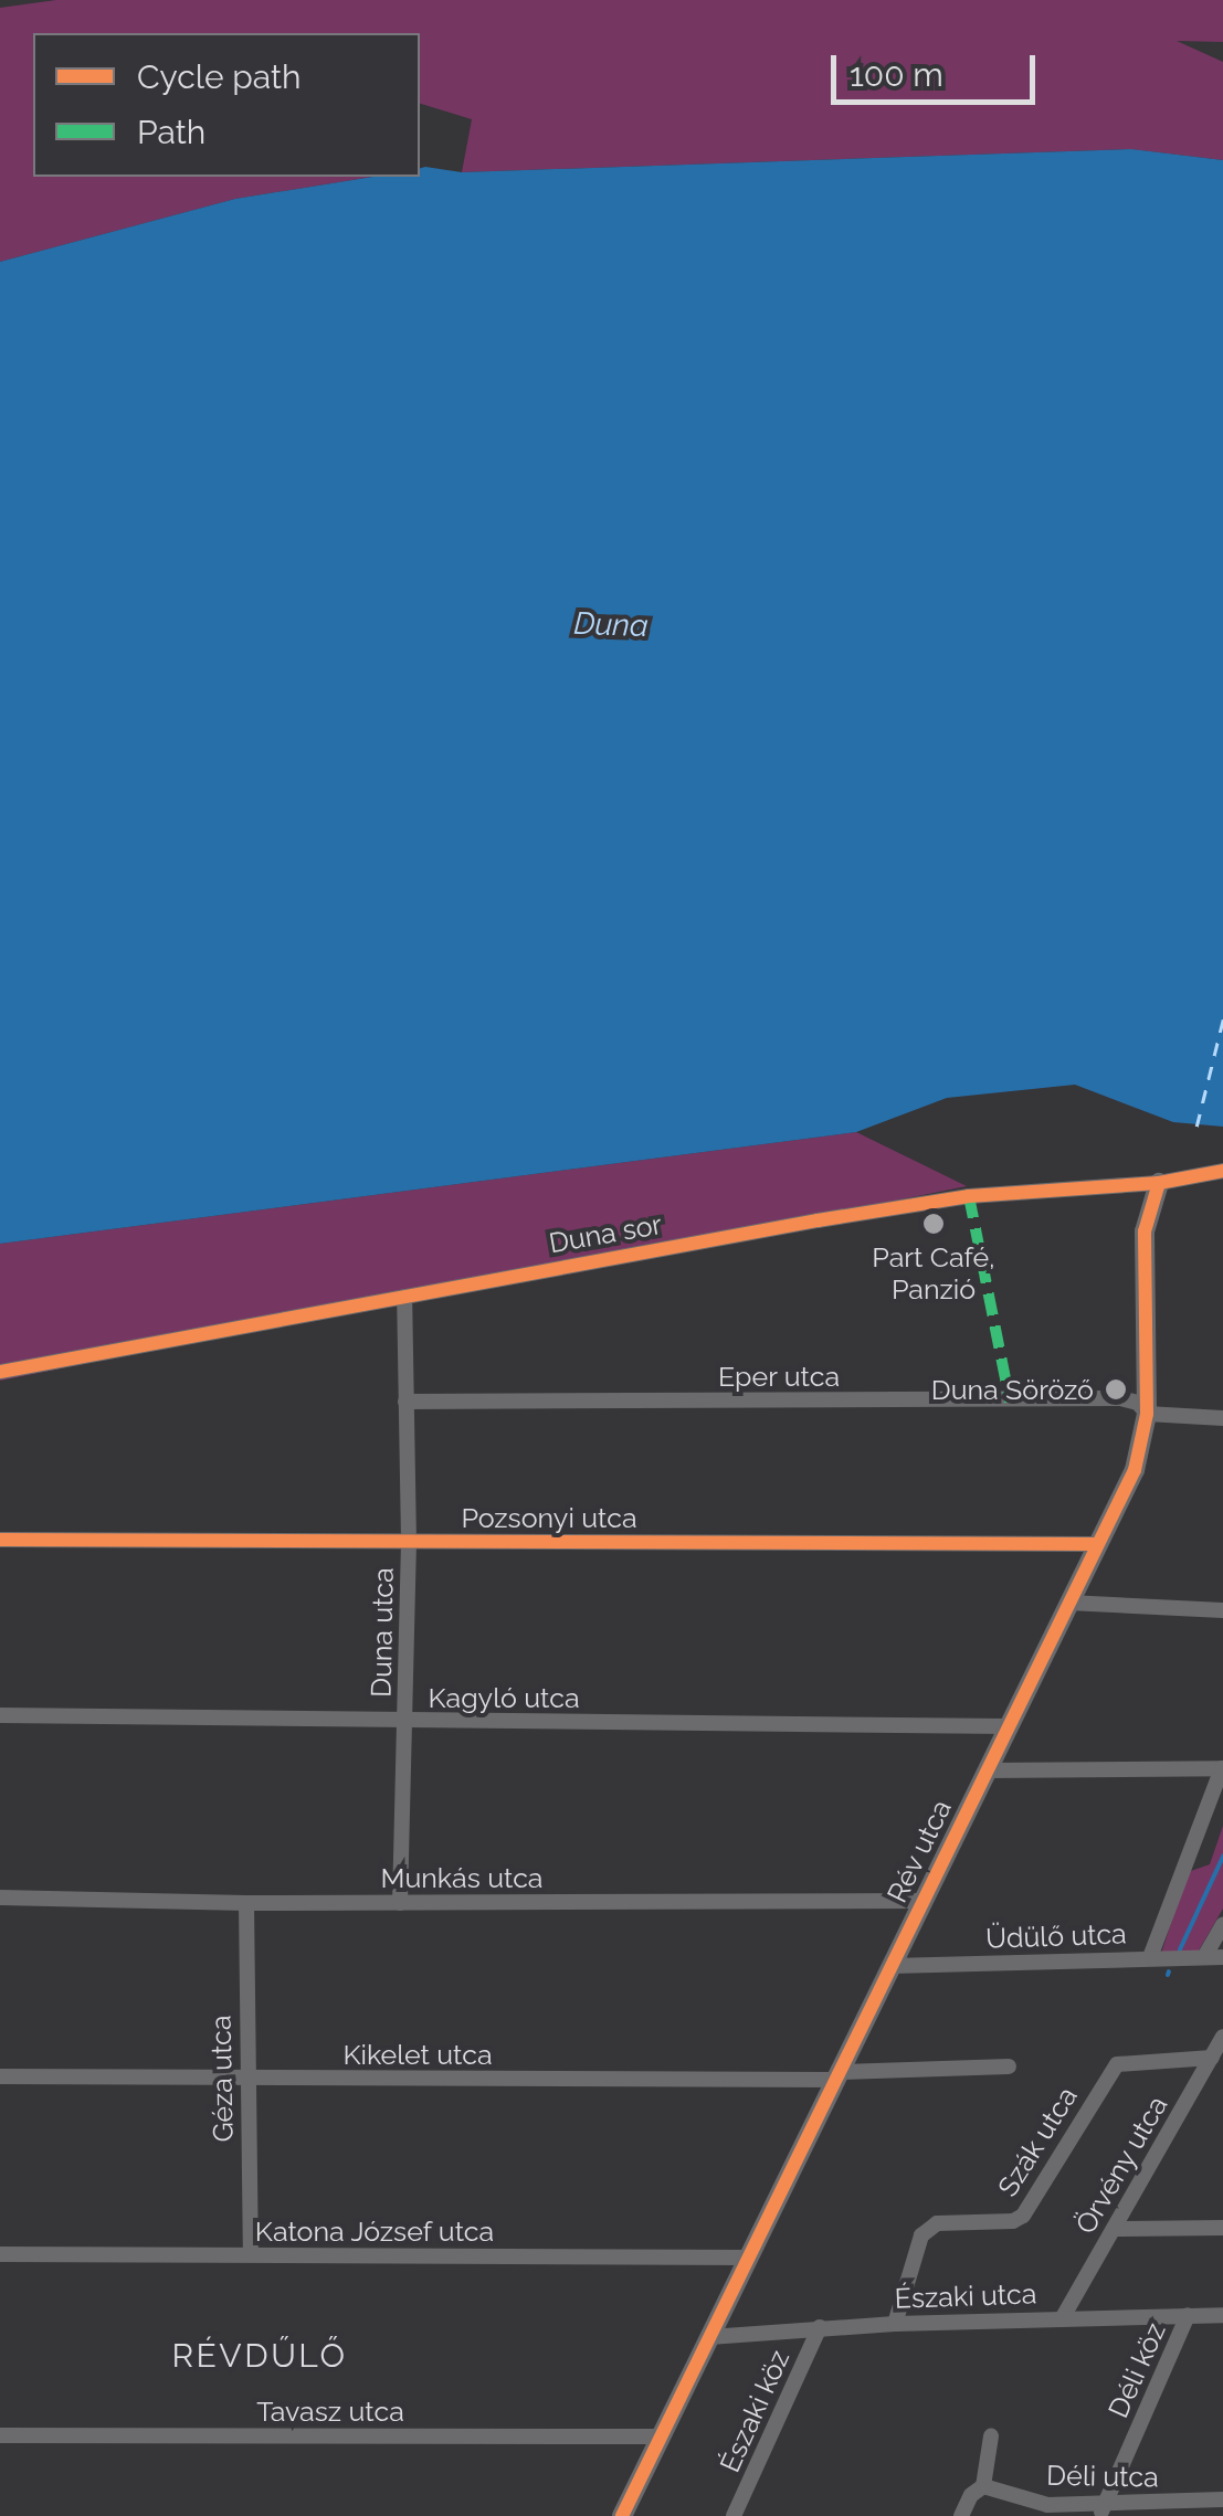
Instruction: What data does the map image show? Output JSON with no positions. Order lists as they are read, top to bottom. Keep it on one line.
{"streets":{"street":["Duna sor","Eper utca","Pozsonyi utca","Duna utca","Kagyló utca","Rév utca","Munkás utca","Üdülő utca","Kikelet utca","Géza utca","Szák utca","Örvény utca","Katona József utca","Északi utca","Déli köz","Tavasz utca","Északi köz","Déli utca"]},"crossings":[["Duna sor","Duna utca"],["Duna sor","Rév utca"],["Eper utca","Duna utca"],["Eper utca","Rév utca"],["Pozsonyi utca","Duna utca"],["Pozsonyi utca","Rév utca"],["Duna utca","Kagyló utca"],["Duna utca","Munkás utca"],["Kagyló utca","Rév utca"],["Rév utca","Munkás utca"],["Rév utca","Üdülő utca"],["Rév utca","Kikelet utca"],["Rév utca","Katona József utca"],["Rév utca","Északi utca"],["Rév utca","Tavasz utca"],["Munkás utca","Géza utca"],["Kikelet utca","Géza utca"],["Géza utca","Katona József utca"],["Szák utca","Örvény utca"],["Szák utca","Északi utca"],["Örvény utca","Északi utca"],["Északi utca","Déli köz"],["Északi utca","Északi köz"],["Déli köz","Déli utca"]],"districts":["RÉVDŰLŐ"],"water":["Duna"],"places":["Part Café, Panzió","Duna Söröző"],"legend":["Cycle path","Path"],"scale_bar":"100 m"}
